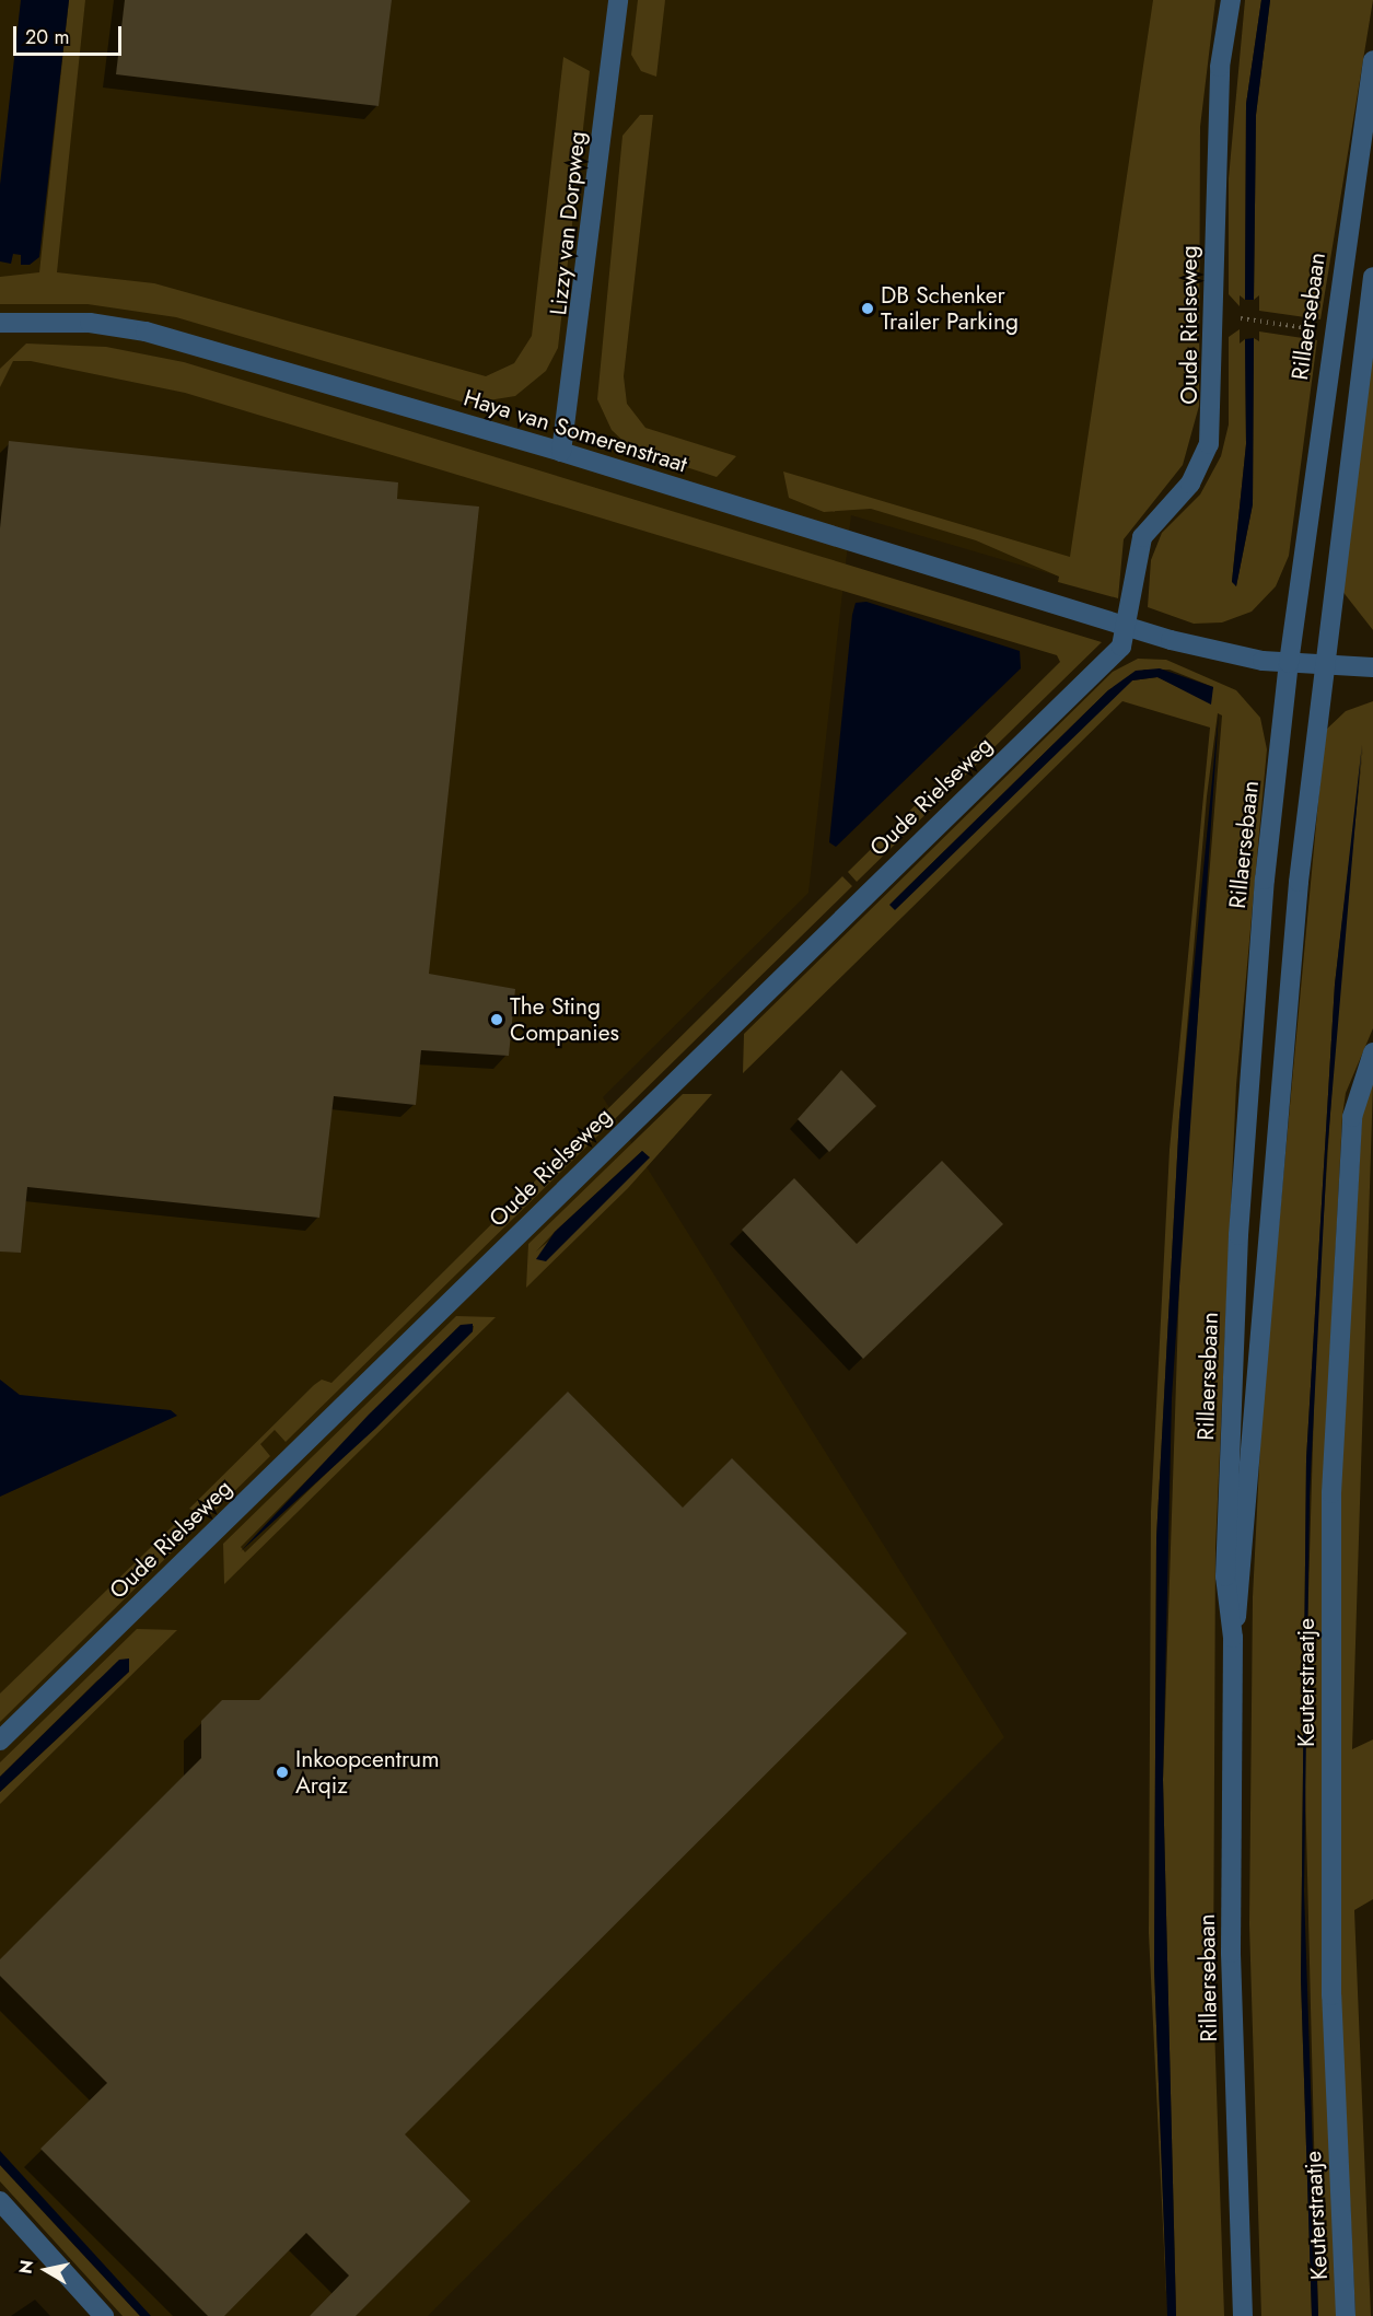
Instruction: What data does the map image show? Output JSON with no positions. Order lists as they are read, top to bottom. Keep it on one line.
{"streets":{"street":["Lizzy van Dorpweg","Rillaersebaan","Oude Rielseweg","Haya van Somerenstraat","Keuterstraatje"]},"crossings":[["Lizzy van Dorpweg","Haya van Somerenstraat"],["Oude Rielseweg","Haya van Somerenstraat"]],"places":["DB Schenker Trailer Parking","The Sting Companies","Inkoopcentrum Arqiz"],"scale_bar":"20 m","north":"left"}
